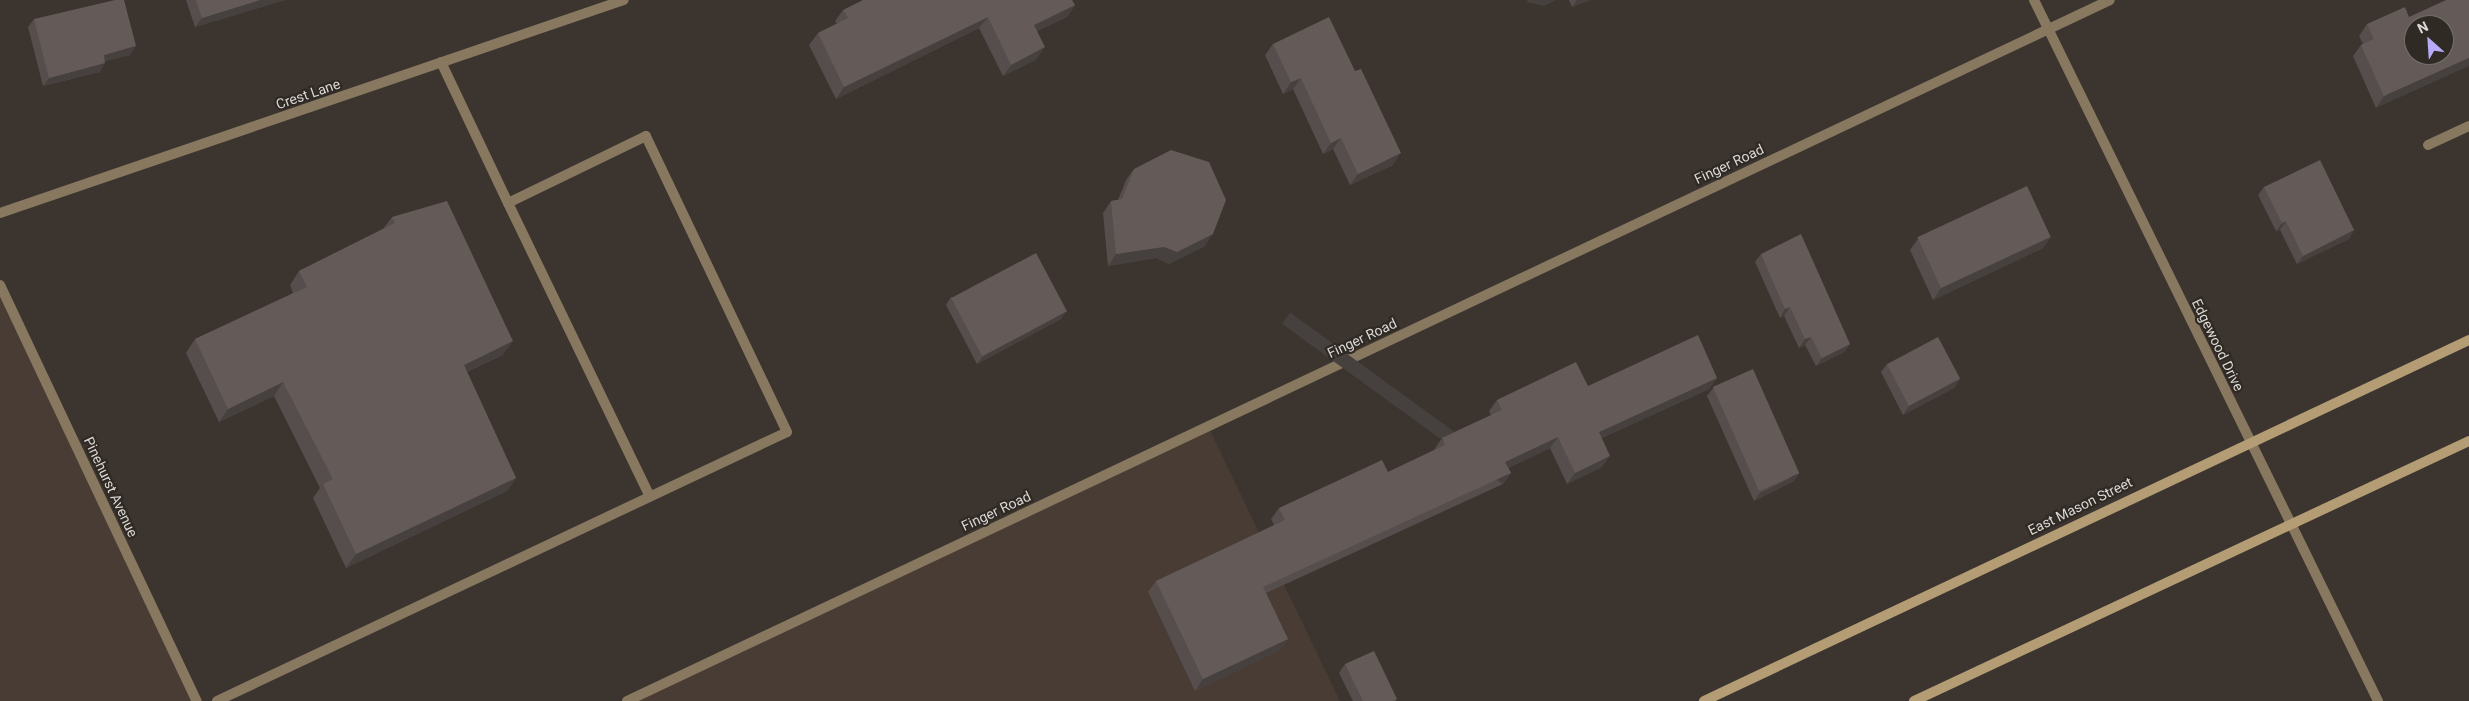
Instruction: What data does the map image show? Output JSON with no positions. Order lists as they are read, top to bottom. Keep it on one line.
{"streets":{"main road":["East Mason Street"],"street":["Crest Lane","Finger Road","Edgewood Drive","Pinehurst Avenue"]},"crossings":[["Finger Road","Edgewood Drive"],["Edgewood Drive","East Mason Street"]],"north":"top left"}
